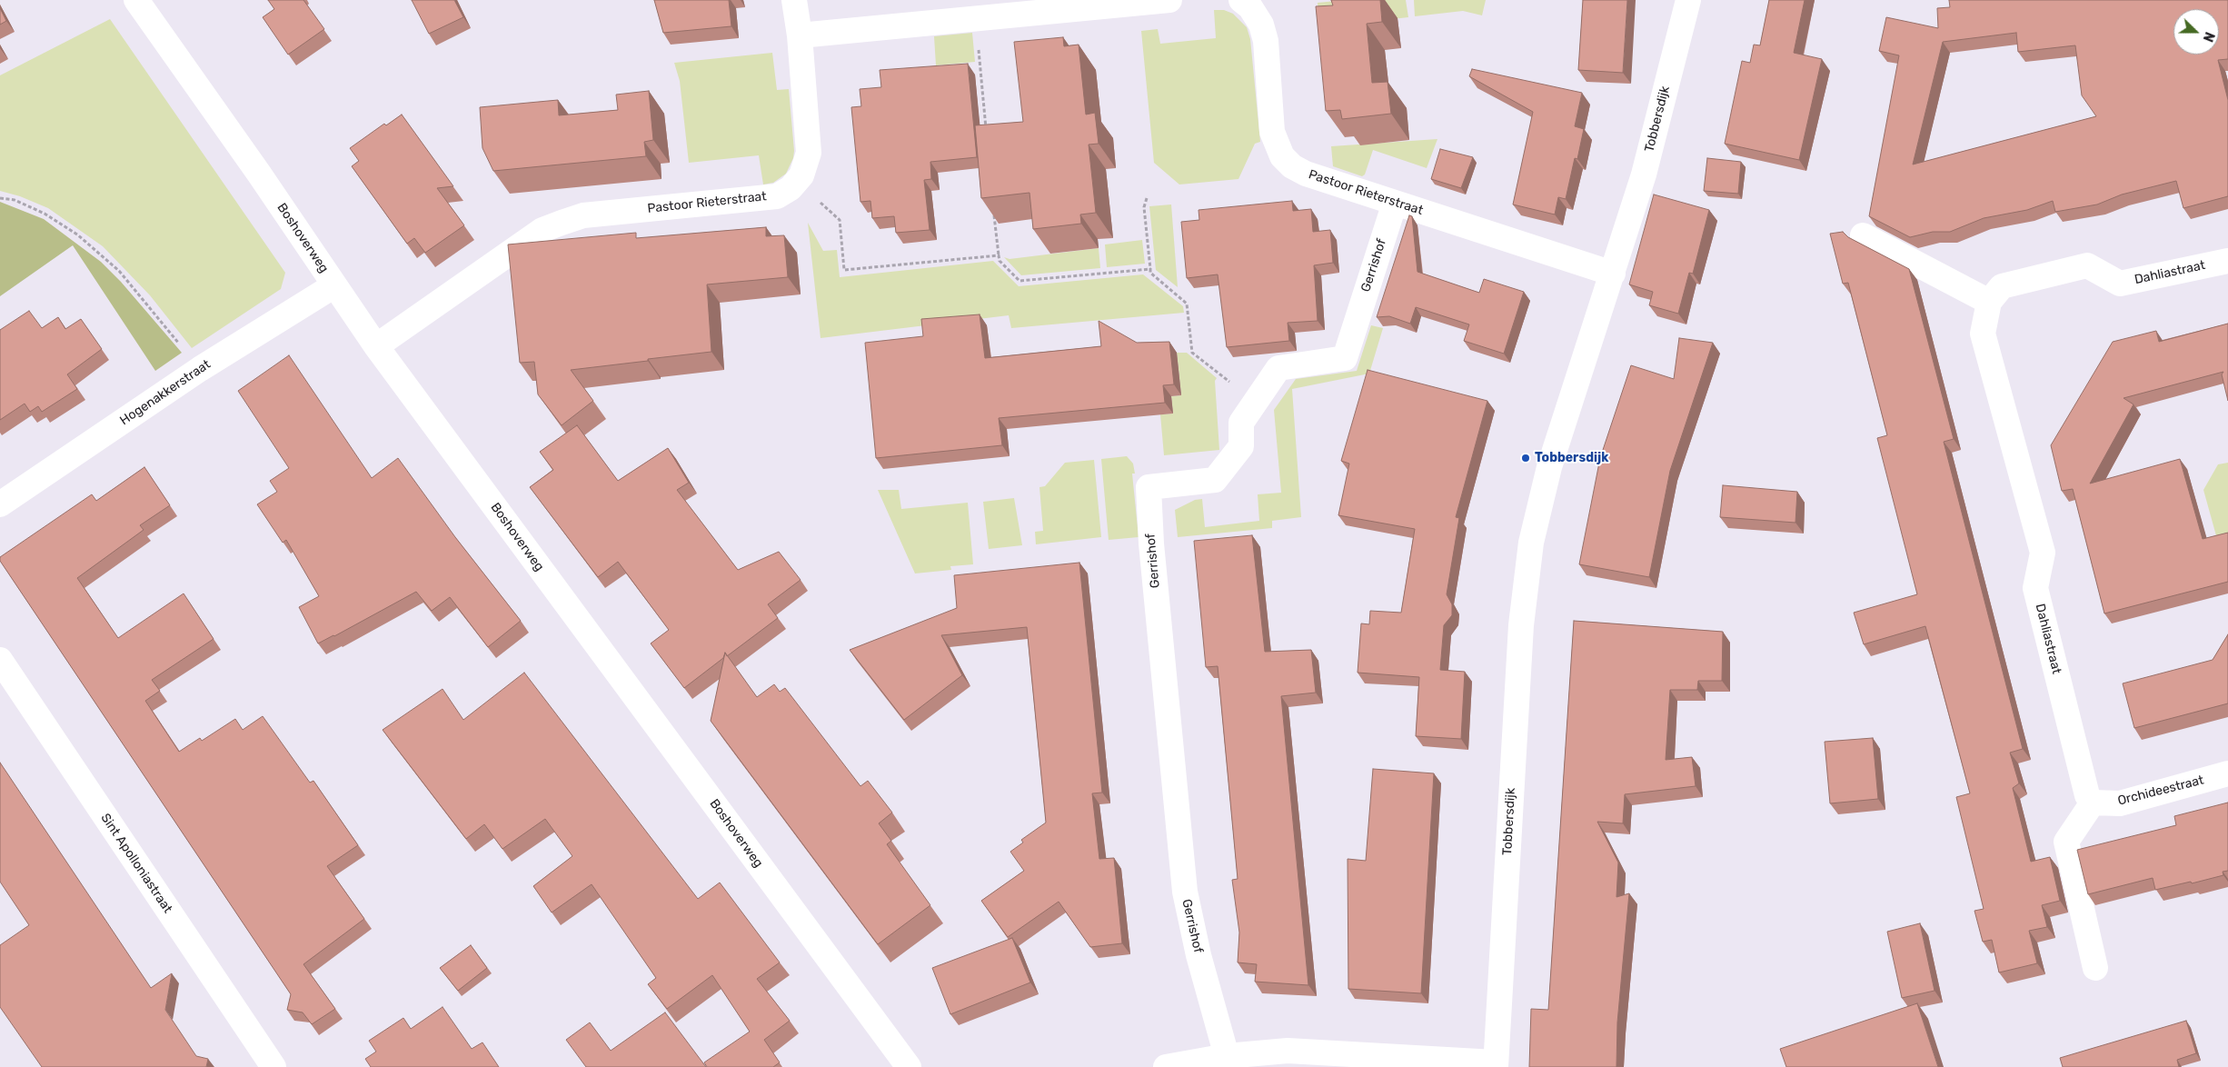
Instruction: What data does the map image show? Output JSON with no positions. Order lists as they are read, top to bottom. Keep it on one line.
{"streets":{"street":["Tobbersdijk","Pastoor Rieterstraat","Boshoverweg","Gerrishof","Dahliastraat","Hogenakkerstraat","Orchideestraat","Sint Apolloniastraat"]},"crossings":[["Tobbersdijk","Pastoor Rieterstraat"],["Pastoor Rieterstraat","Boshoverweg"],["Pastoor Rieterstraat","Gerrishof"],["Boshoverweg","Hogenakkerstraat"],["Dahliastraat","Orchideestraat"]],"places":["Tobbersdijk"],"north":"right"}
